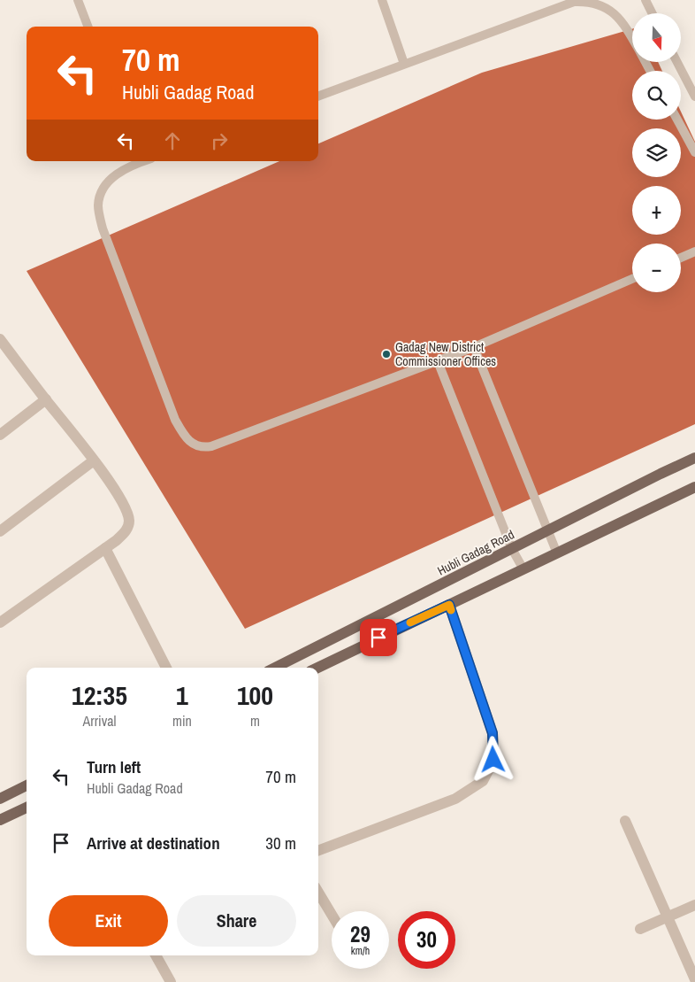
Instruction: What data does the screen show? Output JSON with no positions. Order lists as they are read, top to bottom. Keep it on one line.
{"streets":{"main road":["Hubli Gadag Road"]},"places":["Gadag New District Commissioner Offices"],"north":"bottom","page":{"map_buttons":["+","−"],"turn":["70 m","Hubli Gadag Road"],"eta":["12:35","Arrival","1","min","100","m"],"list":[{"name":"Turn left","note":"Hubli Gadag Road","value":"70 m"},{"name":"Arrive at destination","value":"30 m"}],"buttons":["Exit","Share"],"speed":"29 km/h","limit":"30"}}
